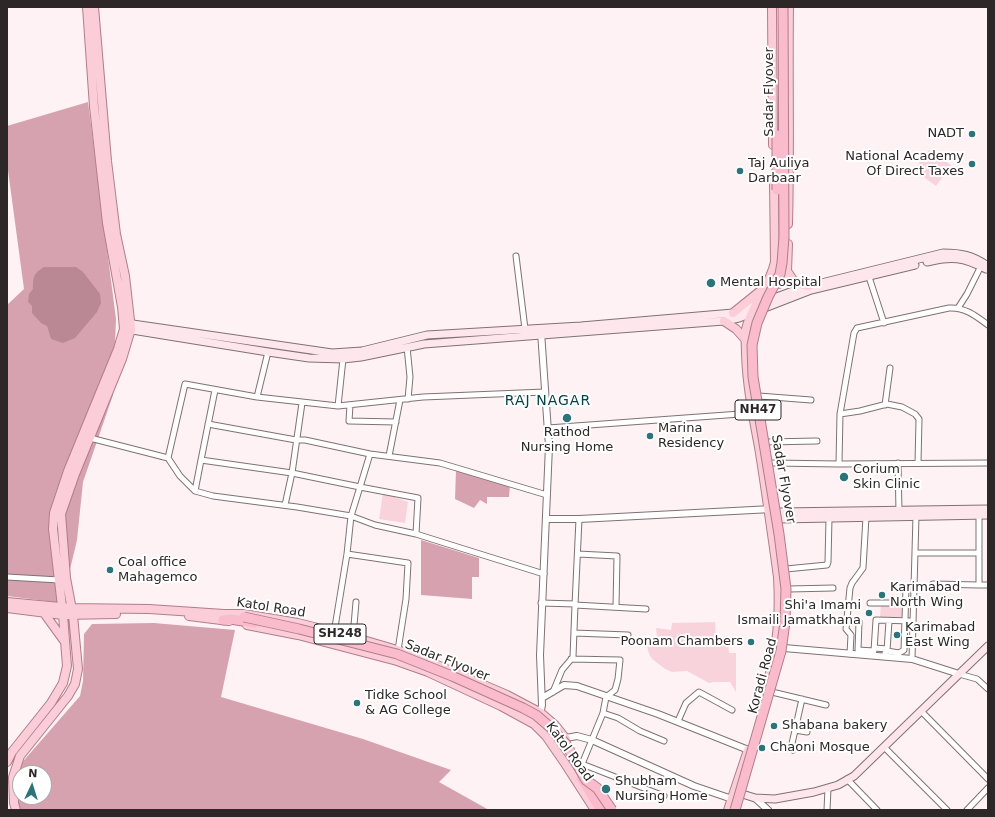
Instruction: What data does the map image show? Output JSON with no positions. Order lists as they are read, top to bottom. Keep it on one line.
{"streets":{"highway":["Sadar Flyover","NH47"],"main road":["Katol Road","SH248","Koradi Road"]},"crossings":[["Sadar Flyover","Katol Road"],["Sadar Flyover","Koradi Road"],["NH47","Koradi Road"]],"districts":["RAJ NAGAR"],"places":["NADT","National Academy Of Direct Taxes","Taj Auliya Darbaar","Mental Hospital","Rathod Nursing Home","Marina Residency","Corium Skin Clinic","Coal office Mahagemco","Karimabad North Wing","Shi'a Imami Ismaili Jamatkhana","Karimabad East Wing","Poonam Chambers","Tidke School & AG College","Shabana bakery","Chaoni Mosque","Shubham Nursing Home"],"north":"top"}
